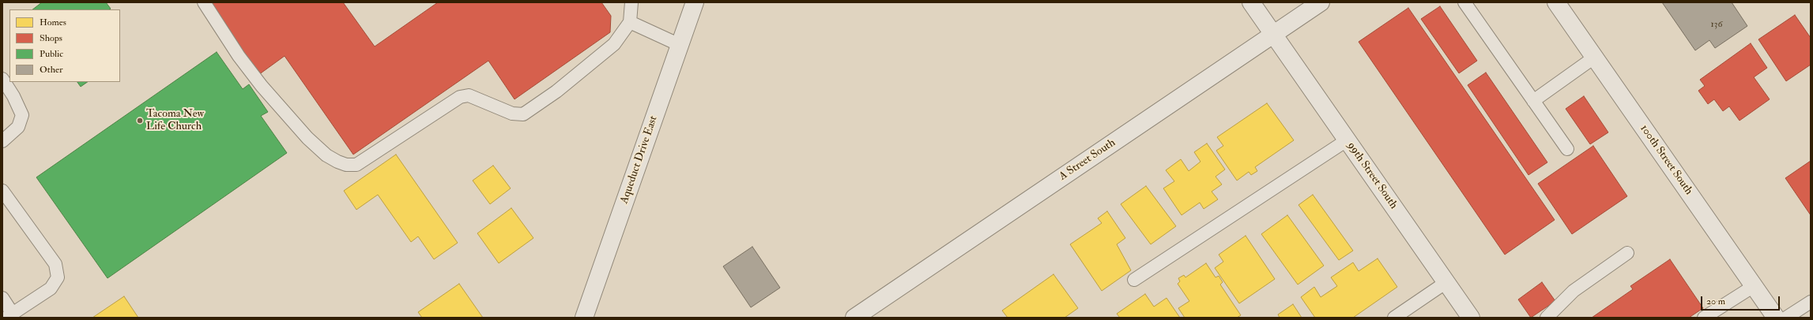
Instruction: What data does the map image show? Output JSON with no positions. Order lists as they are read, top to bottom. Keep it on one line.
{"streets":{"street":["Aqueduct Drive East","A Street South","100th Street South","99th Street South"]},"crossings":[["A Street South","99th Street South"]],"places":["Tacoma New Life Church"],"house_numbers":["136"],"legend":["Homes","Shops","Public","Other"],"scale_bar":"20 m"}
